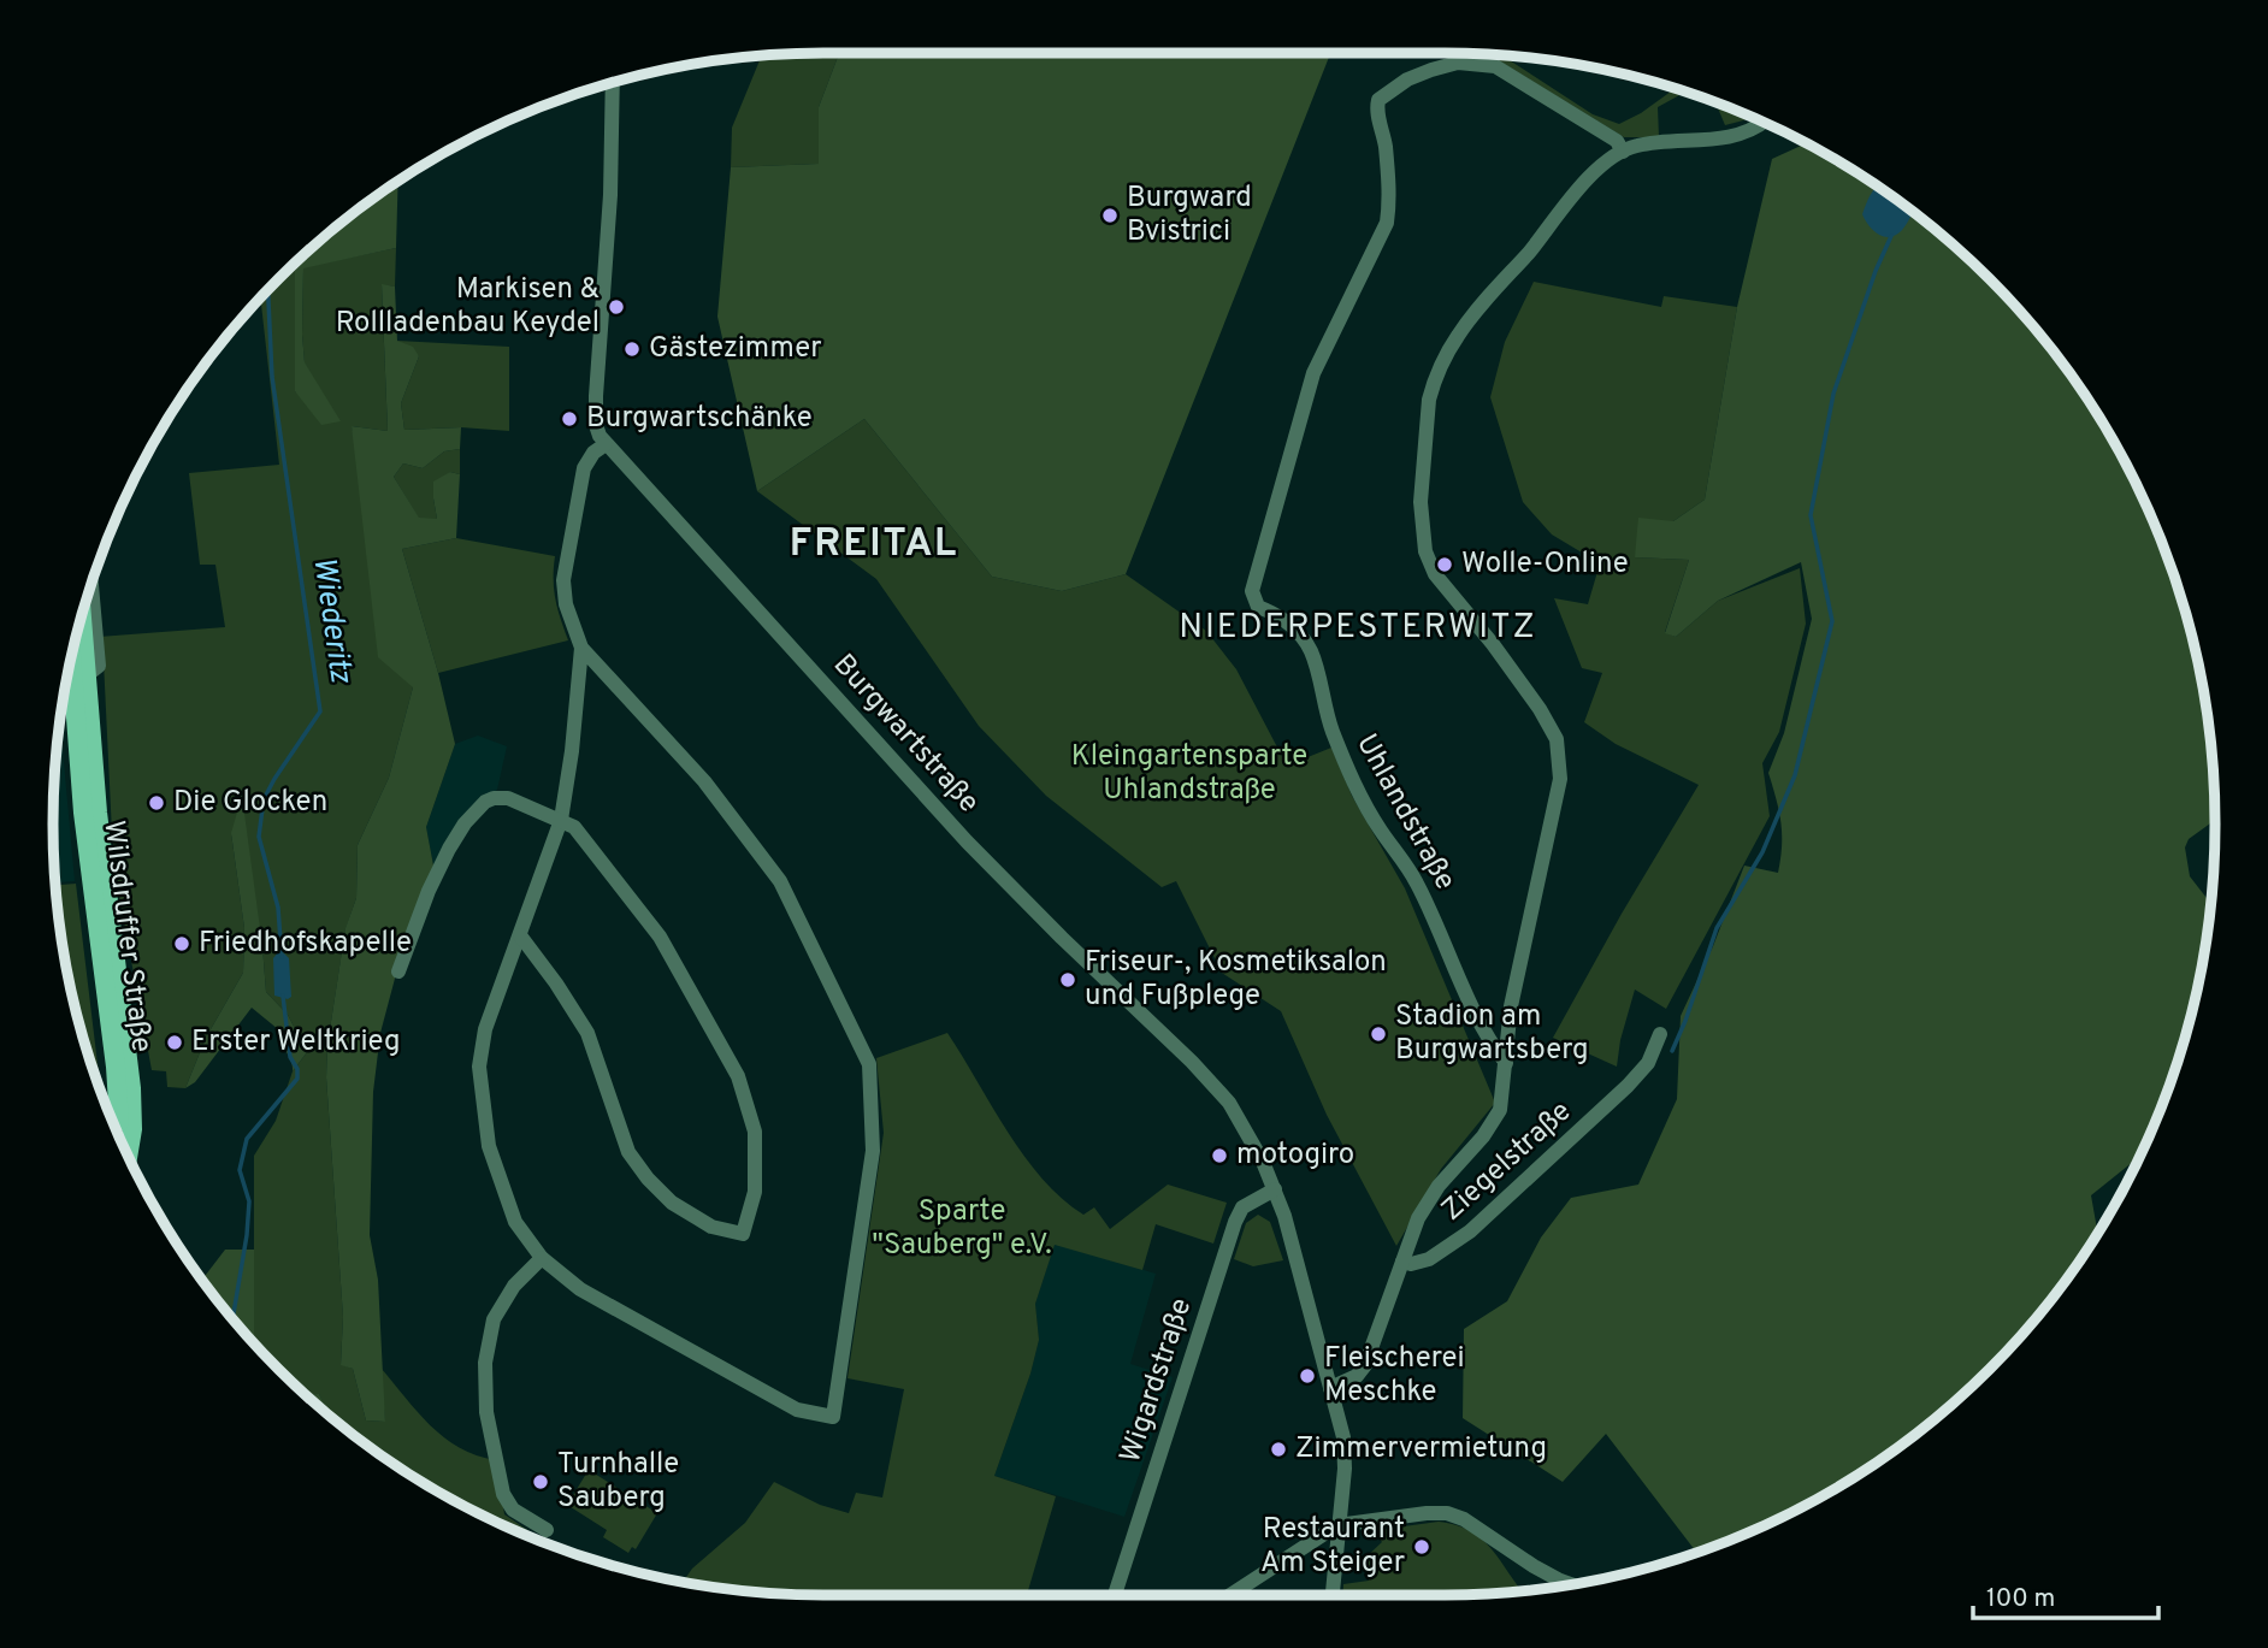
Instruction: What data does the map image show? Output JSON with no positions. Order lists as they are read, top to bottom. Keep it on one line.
{"streets":{"main road":["Wilsdruffer Straße"],"street":["Burgwartstraße","Uhlandstraße","Ziegelstraße","Wigardstraße"]},"crossings":[["Burgwartstraße","Wigardstraße"]],"districts":["FREITAL","NIEDERPESTERWITZ"],"water":["Wiederitz"],"parks":["Kleingartensparte Uhlandstraße","Sparte \"Sauberg\" e.V."],"places":["Burgward Bvistrici","Markisen & Rollladenbau Keydel","Gästezimmer","Burgwartschänke","Wolle-Online","Die Glocken","Friedhofskapelle","Friseur-, Kosmetiksalon und Fußplege","Stadion am Burgwartsberg","Erster Weltkrieg","motogiro","Fleischerei Meschke","Zimmervermietung","Turnhalle Sauberg","Restaurant Am Steiger"],"scale_bar":"100 m"}
